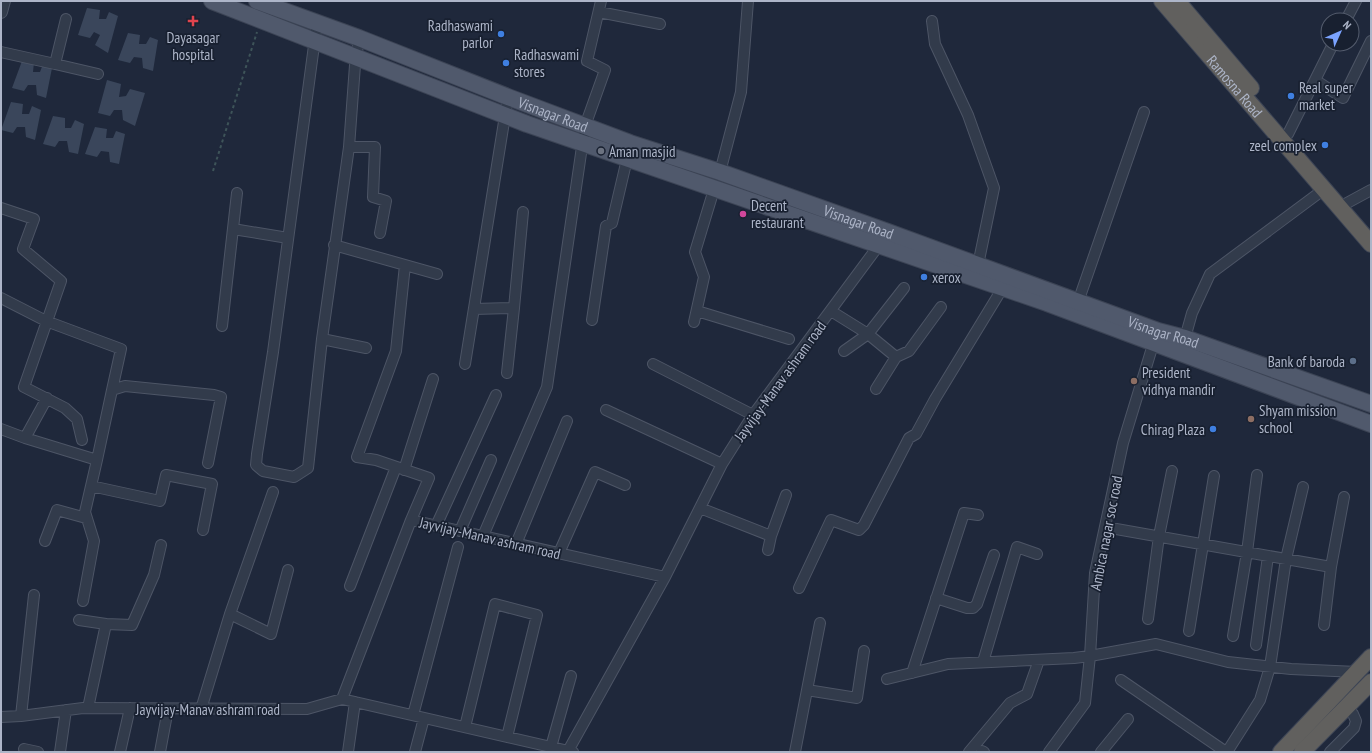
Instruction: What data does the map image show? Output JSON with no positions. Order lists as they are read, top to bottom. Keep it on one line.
{"streets":{"highway":["Ramosna Road"],"main road":["Visnagar Road"],"street":["Jayvijay-Manav ashram road","Ambica nagar soc road"]},"crossings":[["Visnagar Road","Jayvijay-Manav ashram road"],["Visnagar Road","Ambica nagar soc road"]],"places":{"health":["Dayasagar hospital"],"other":["Radhaswami parlor","Radhaswami stores","Real super market","zeel complex","Aman masjid","Decent restaurant","xerox","Bank of baroda","President vidhya mandir","Shyam mission school","Chirag Plaza"]},"north":"top right"}
